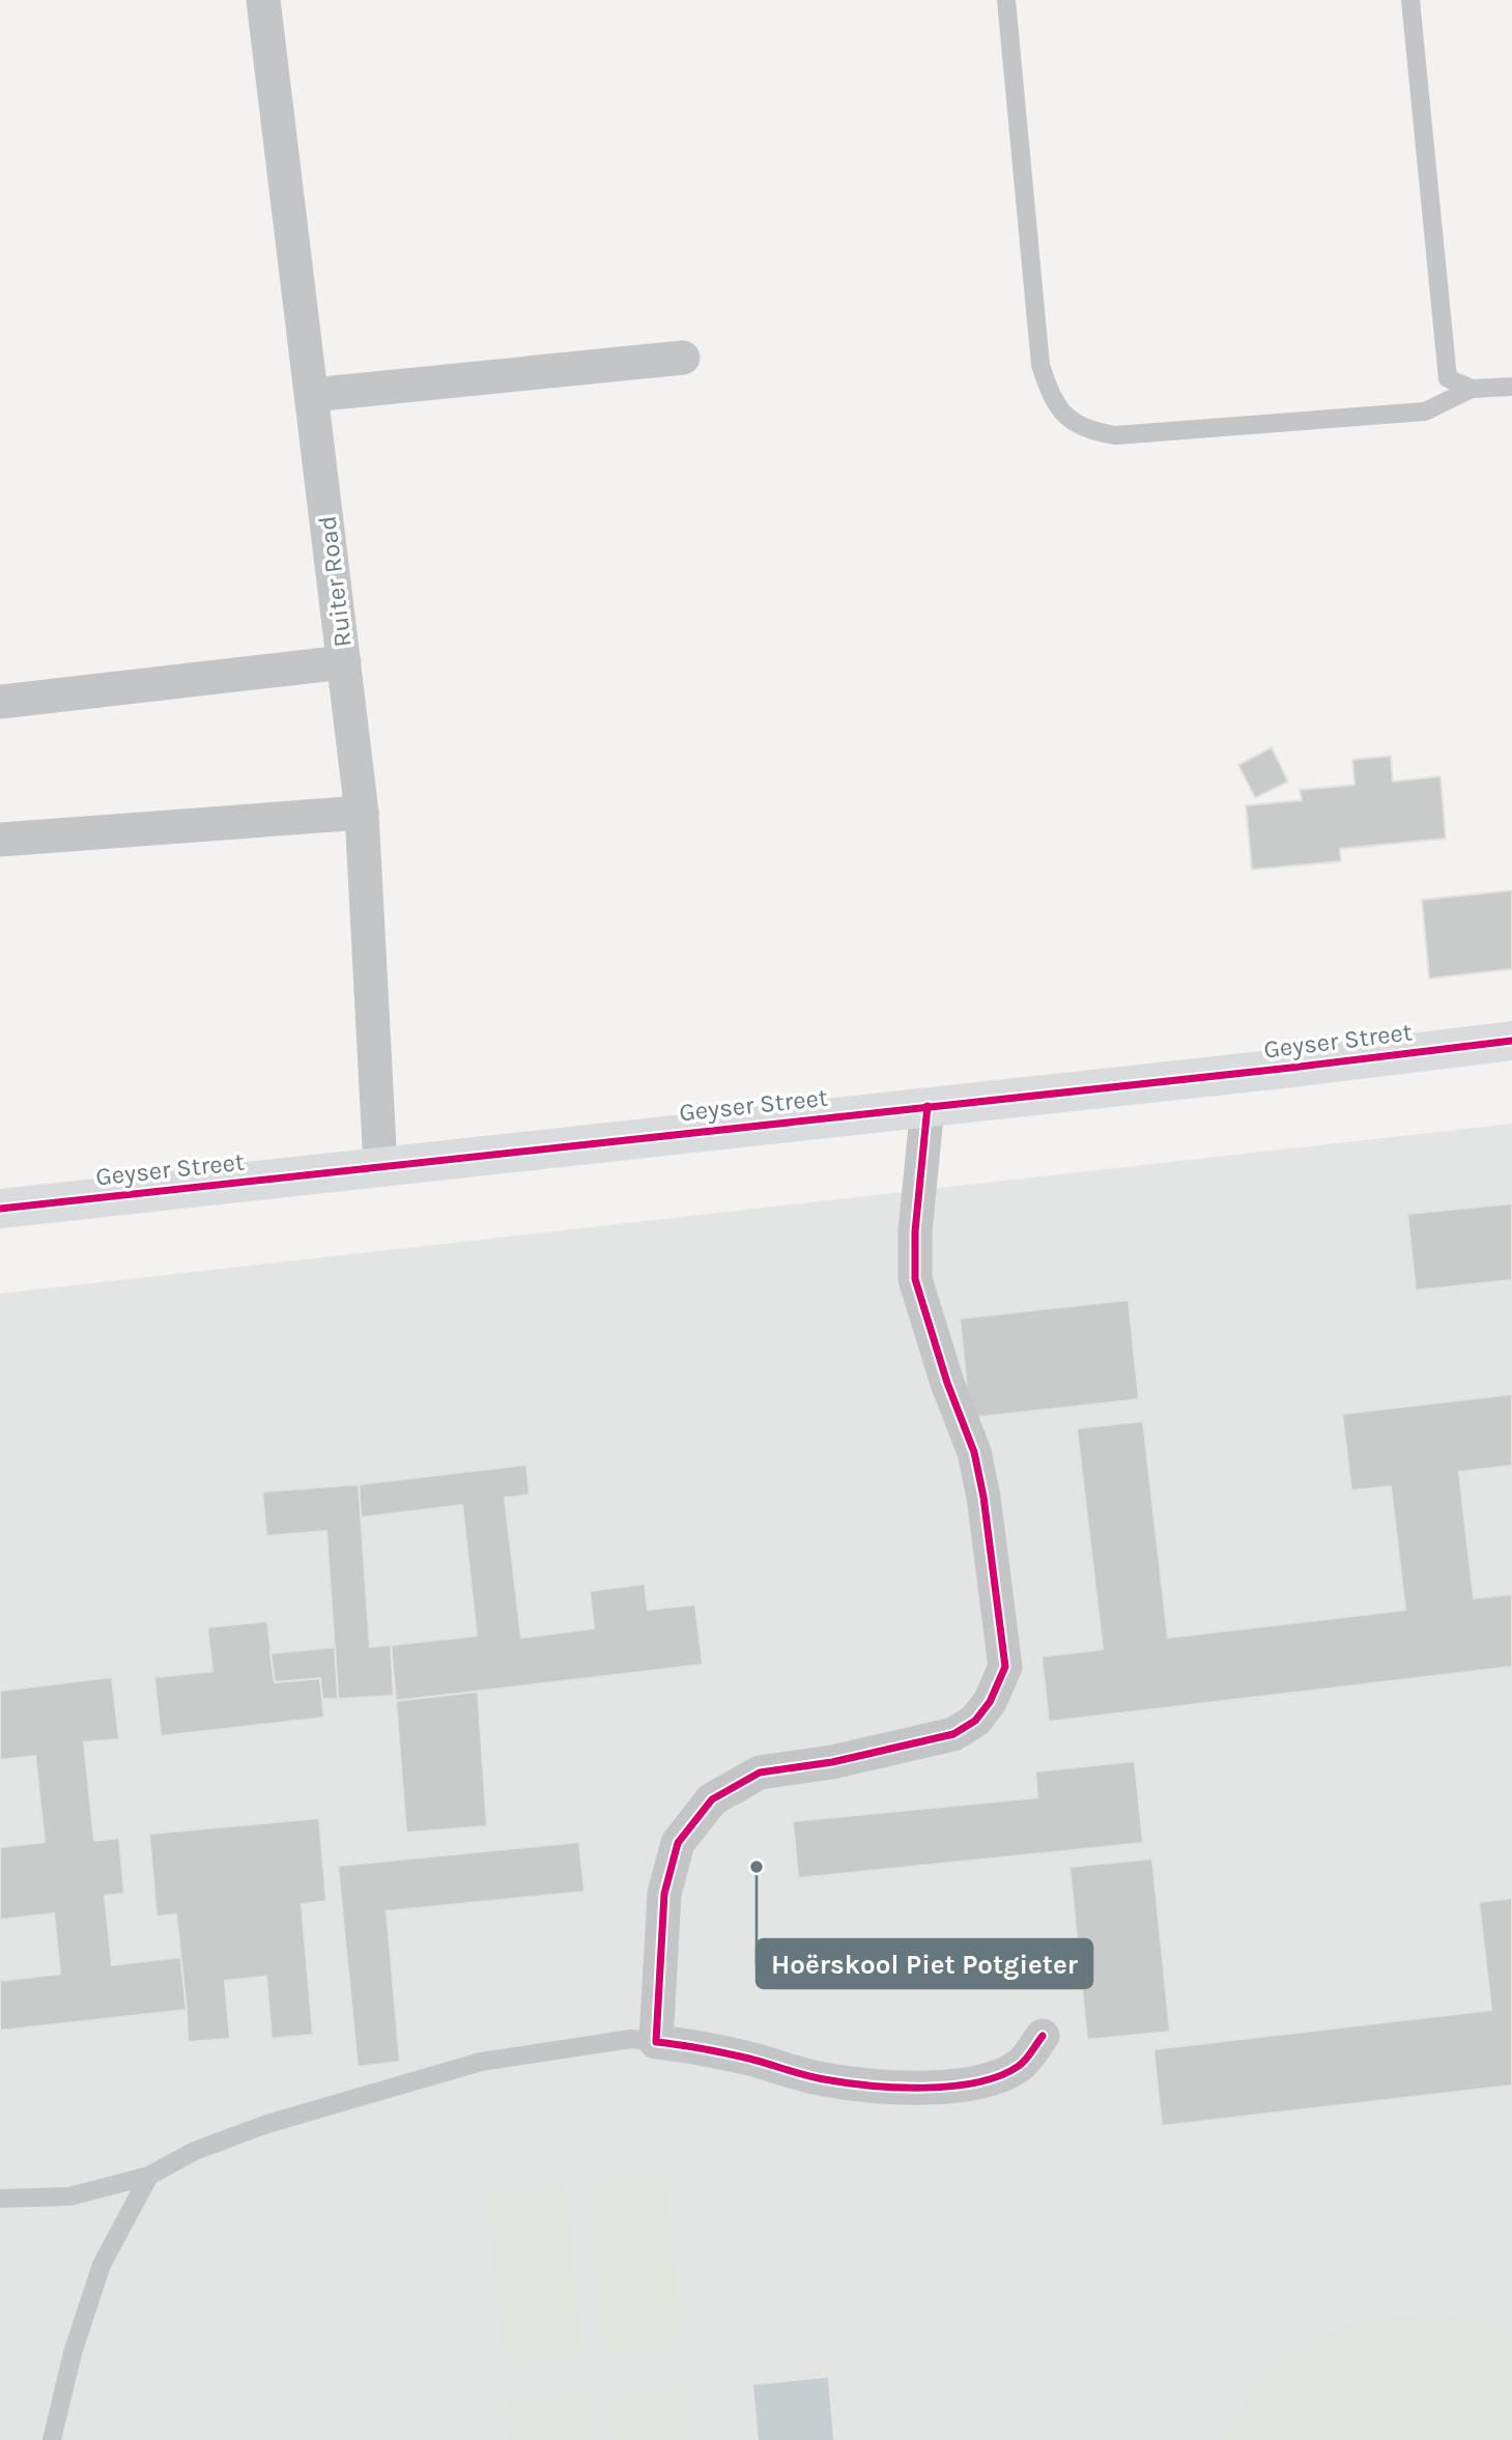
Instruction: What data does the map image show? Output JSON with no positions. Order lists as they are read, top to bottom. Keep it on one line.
{"streets":{"street":["Ruiter Road","Geyser Street"]},"crossings":[["Ruiter Road","Geyser Street"]],"places":["Hoërskool Piet Potgieter"]}
